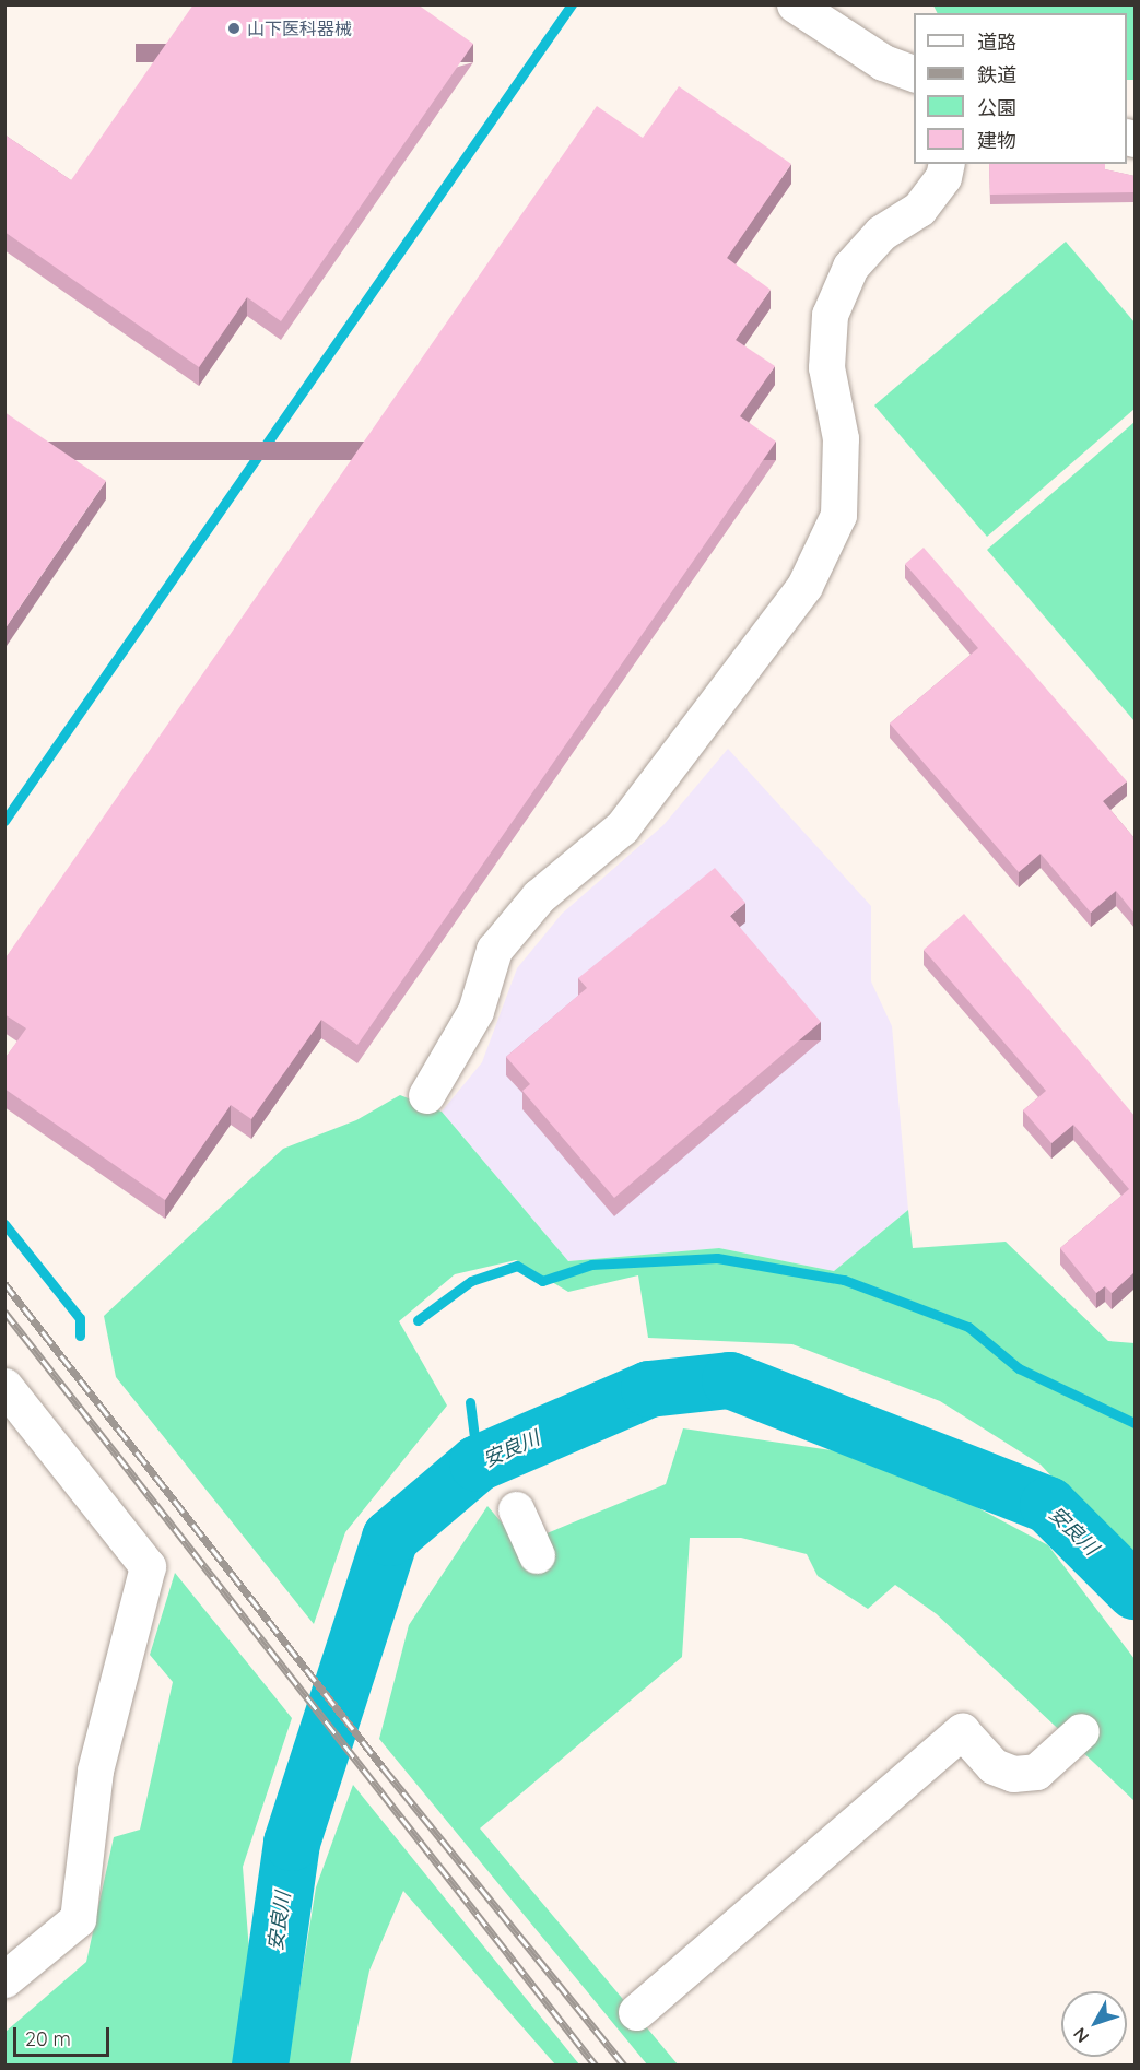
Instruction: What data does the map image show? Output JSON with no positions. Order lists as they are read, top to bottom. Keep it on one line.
{"water":["安良川"],"places":["山下医科器械"],"legend":["道路","鉄道","公園","建物"],"scale_bar":"20 m","north":"bottom left"}
